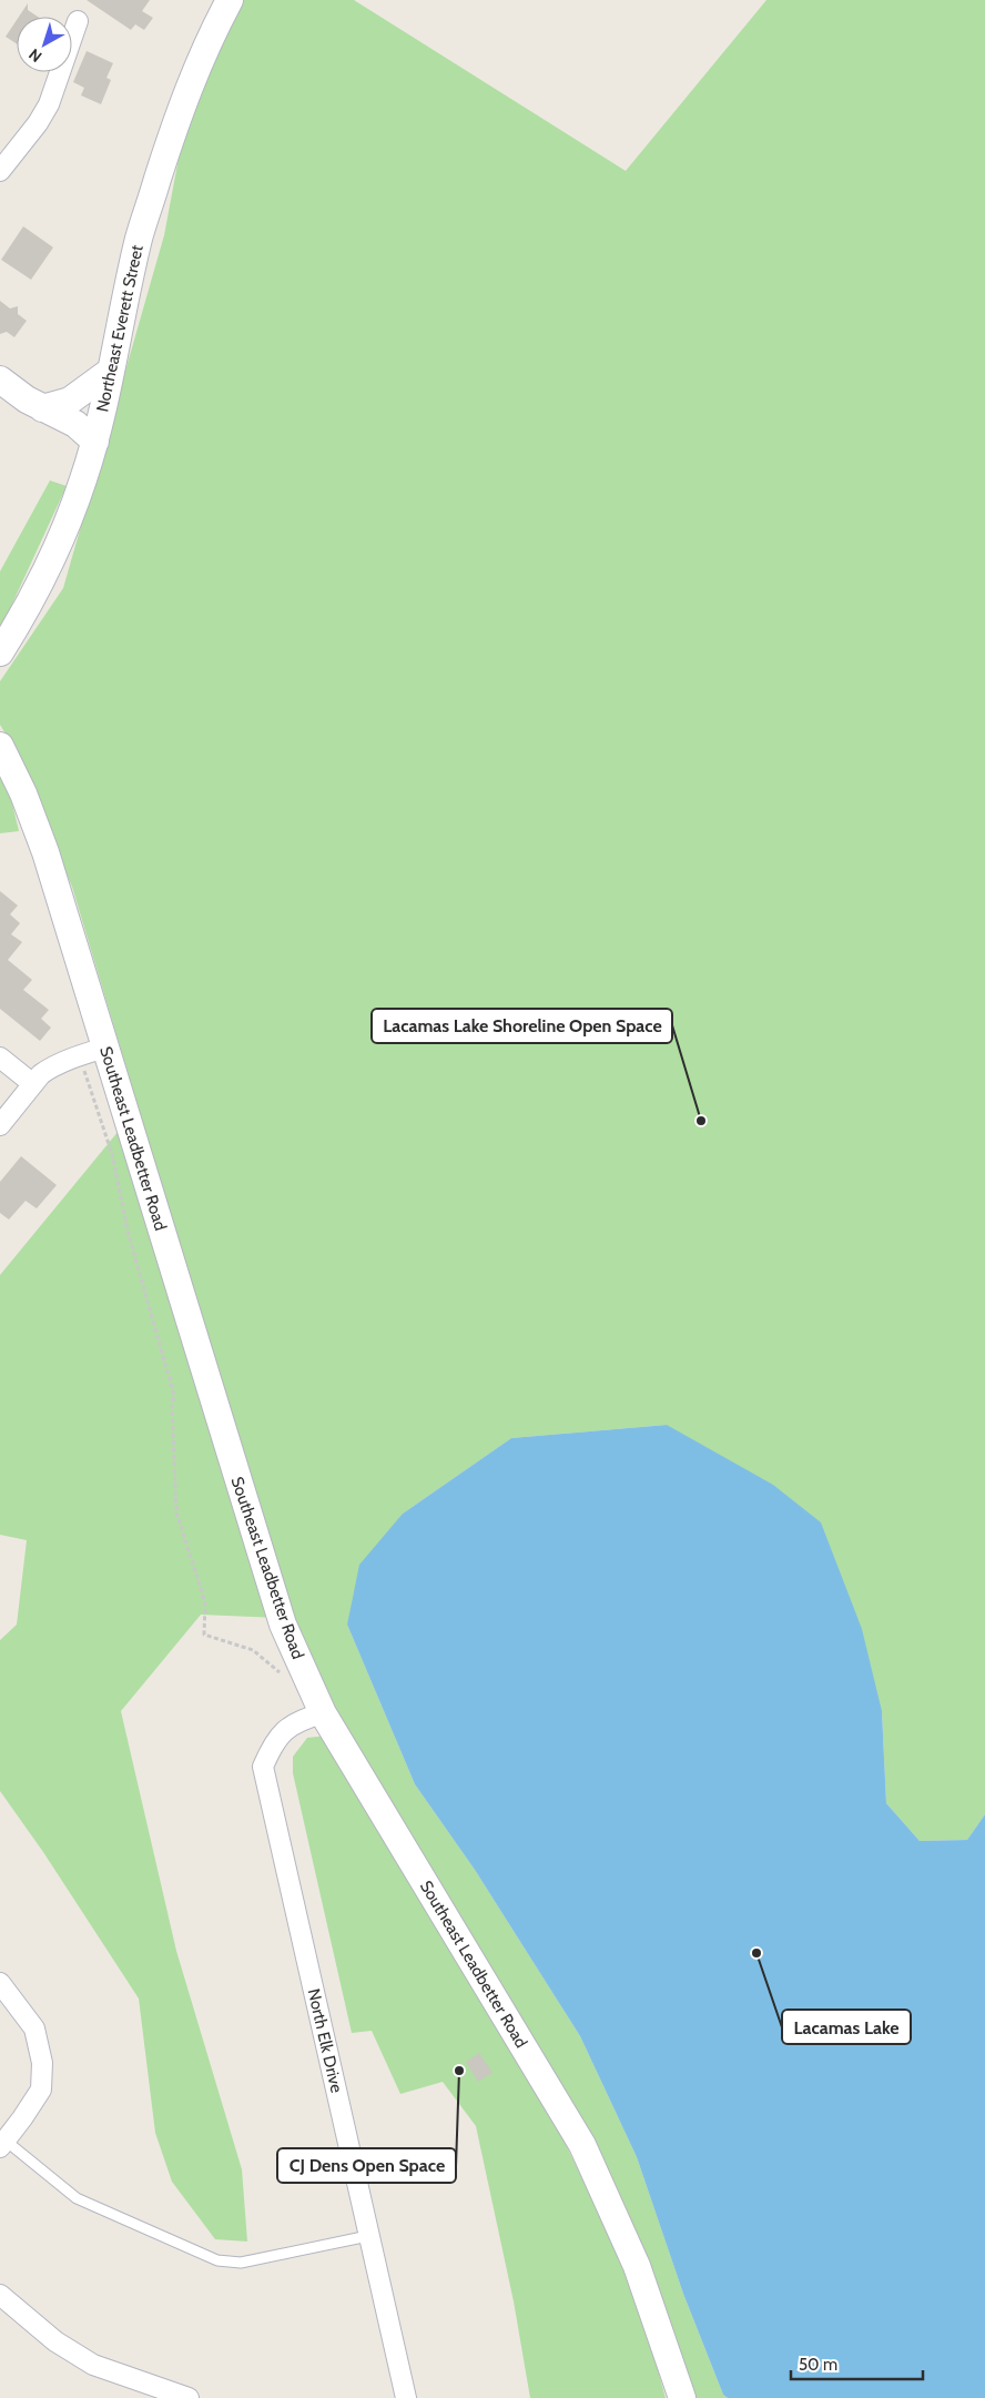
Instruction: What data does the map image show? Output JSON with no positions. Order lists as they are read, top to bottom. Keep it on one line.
{"streets":{"street":["Northeast Everett Street","Southeast Leadbetter Road","North Elk Drive"]},"crossings":[["Southeast Leadbetter Road","North Elk Drive"]],"places":["Lacamas Lake Shoreline Open Space","Lacamas Lake","CJ Dens Open Space"],"scale_bar":"50 m","north":"bottom left"}
